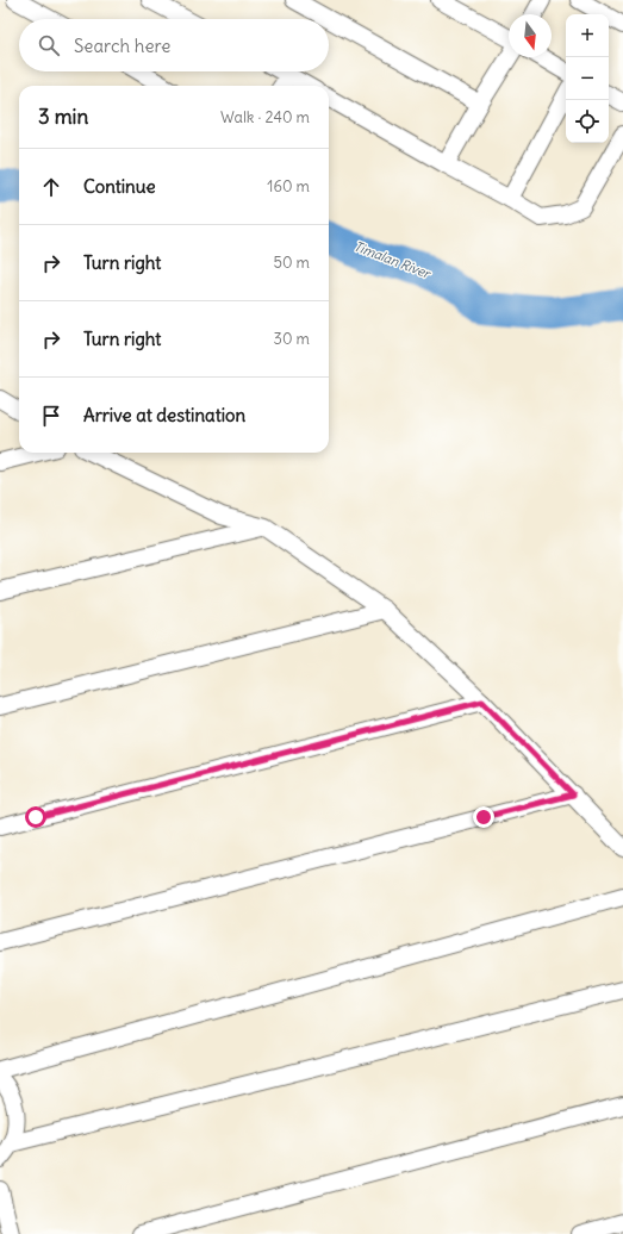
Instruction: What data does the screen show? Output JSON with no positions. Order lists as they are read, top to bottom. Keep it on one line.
{"water":["Timalan River"],"north":"bottom","page":{"map_buttons":["+","−"],"search":"Search here","heading":["3 min","Walk · 240 m"],"list":[["Continue","160 m"],["Turn right","50 m"],["Turn right","30 m"],"Arrive at destination"]}}
